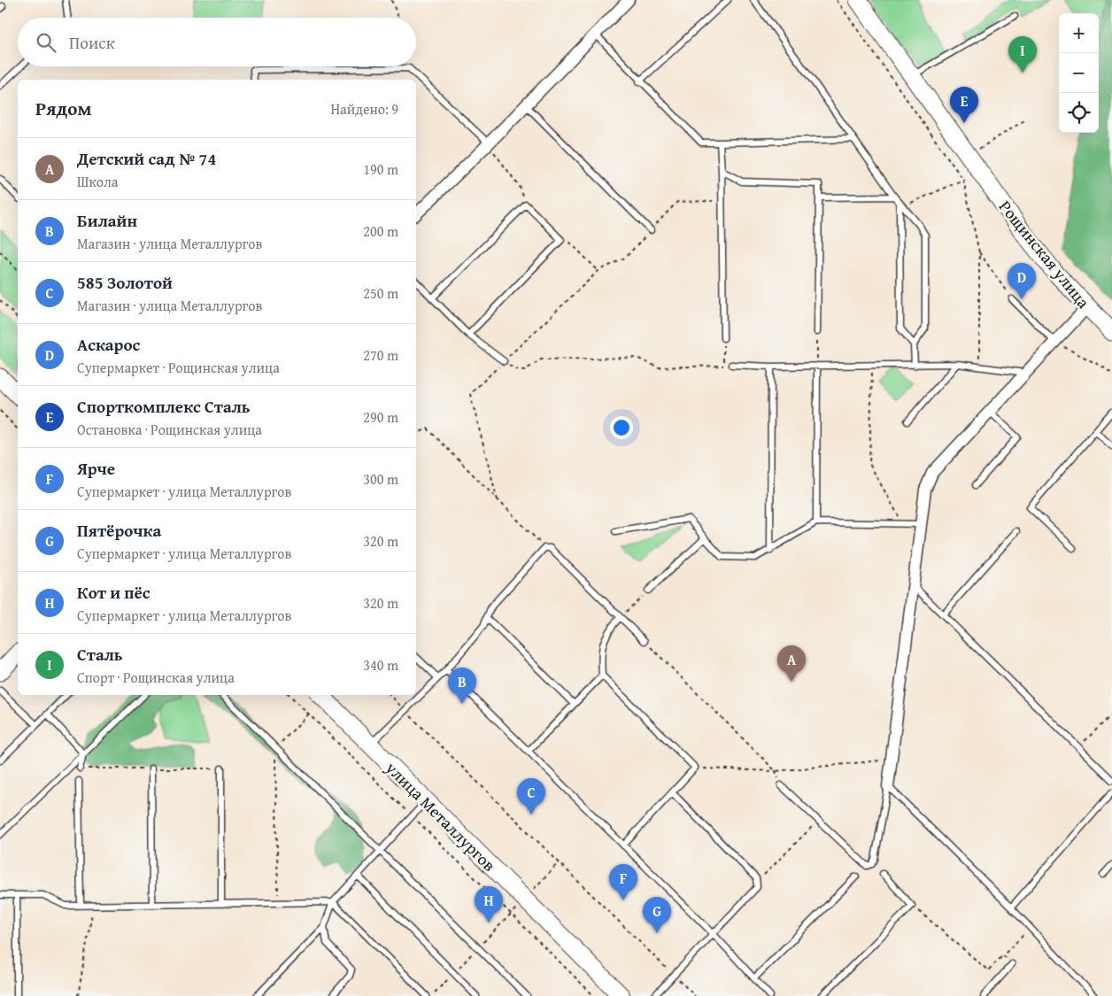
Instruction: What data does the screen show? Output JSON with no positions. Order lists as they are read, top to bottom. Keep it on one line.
{"streets":{"main road":["Рощинская улица","улица Металлургов"]},"page":{"map_buttons":["+","−"],"search":"Поиск","pins":["I","E","D","A","B","C","F","H","G"],"heading":["Рядом","Найдено: 9"],"list":[{"mark":"A","name":"Детский сад № 74","note":"Школа","value":"190 m"},{"mark":"B","name":"Билайн","note":"Магазин · улица Металлургов","value":"200 m"},{"mark":"C","name":"585 Золотой","note":"Магазин · улица Металлургов","value":"250 m"},{"mark":"D","name":"Аскарос","note":"Супермаркет · Рощинская улица","value":"270 m"},{"mark":"E","name":"Спорткомплекс Сталь","note":"Остановка · Рощинская улица","value":"290 m"},{"mark":"F","name":"Ярче","note":"Супермаркет · улица Металлургов","value":"300 m"},{"mark":"G","name":"Пятёрочка","note":"Супермаркет · улица Металлургов","value":"320 m"},{"mark":"H","name":"Кот и пёс","note":"Супермаркет · улица Металлургов","value":"320 m"},{"mark":"I","name":"Сталь","note":"Спорт · Рощинская улица","value":"340 m"}]}}
